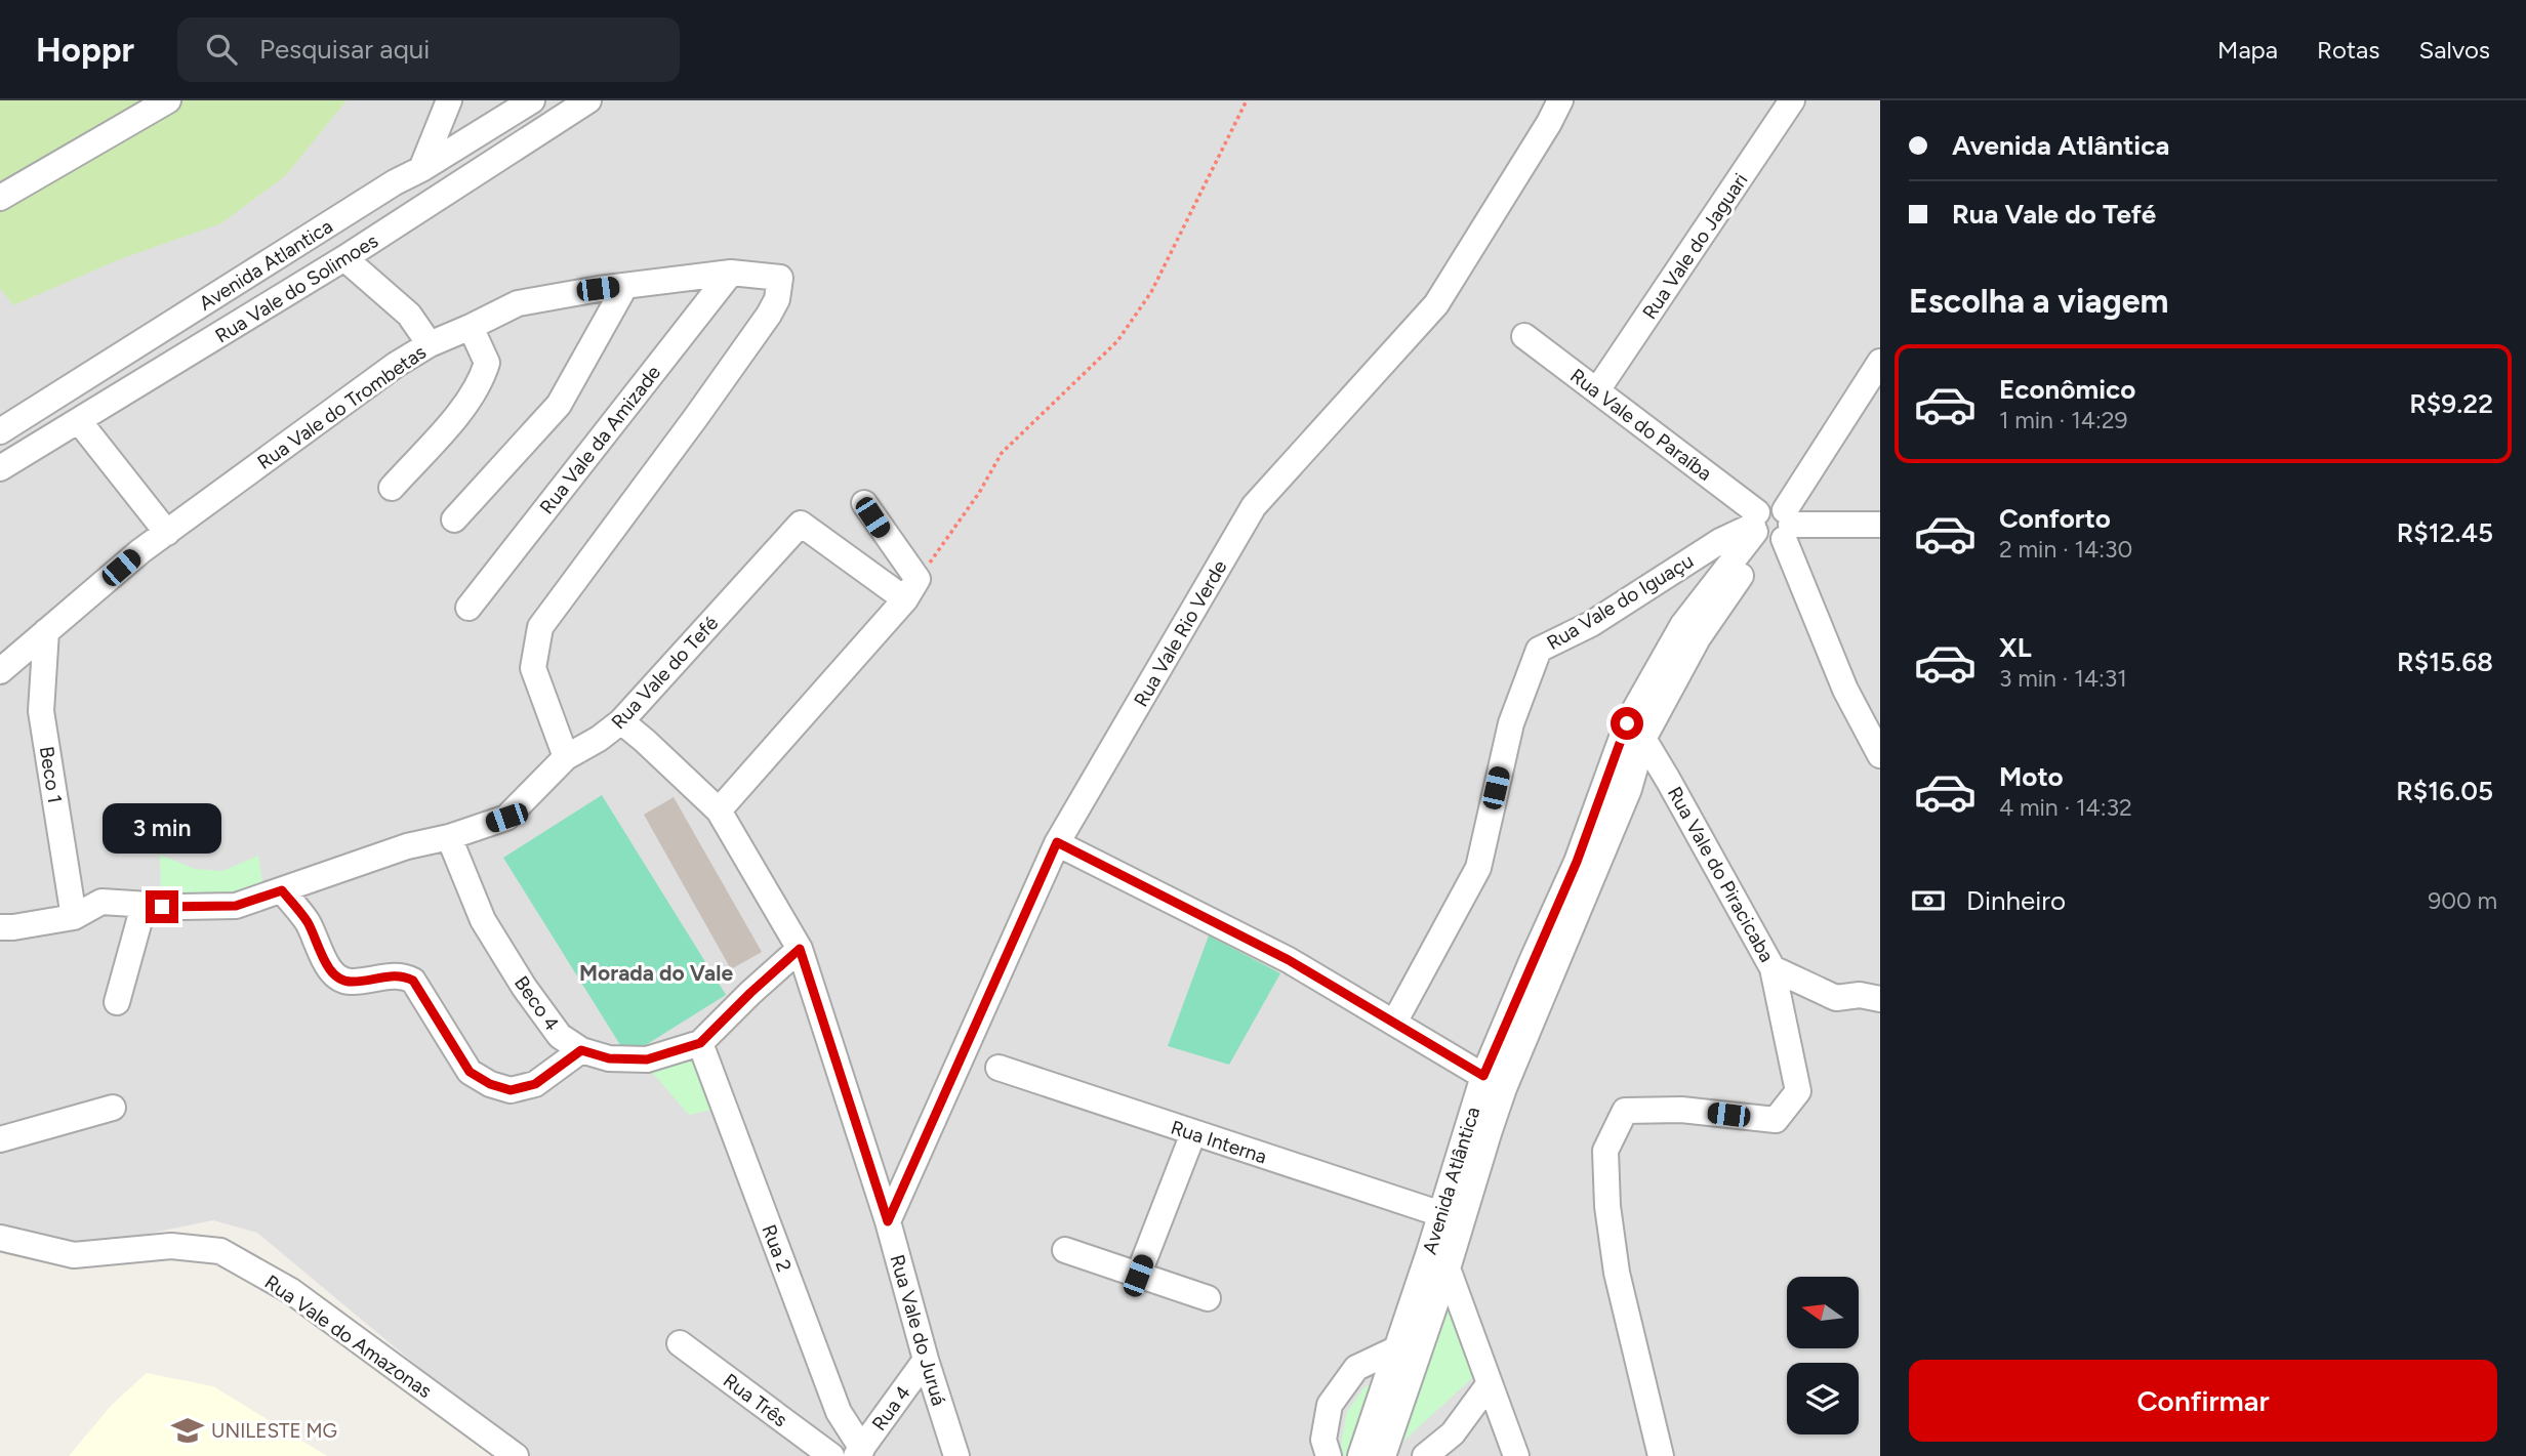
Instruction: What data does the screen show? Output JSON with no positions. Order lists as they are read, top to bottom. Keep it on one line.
{"streets":{"street":["Rua Vale do Jaguari","Avenida Atlantica","Rua Vale do Solimoes","Rua Vale do Trombetas","Rua Vale do Paraíba","Rua Vale da Amizade","Rua Vale do Iguaçu","Rua Vale Rio Verde","Rua Vale do Tefé","Beco 1","Rua Vale do Piracicaba","Beco 4","Rua Interna","Avenida Atlântica","Rua 2","Rua Vale do Juruá","Rua Vale do Amazonas","Rua Três","Rua 4"]},"crossings":[["Rua Vale do Jaguari","Rua Vale do Paraíba"],["Rua Vale do Trombetas","Rua Vale da Amizade"],["Rua Vale do Trombetas","Rua Vale do Tefé"],["Rua Vale do Trombetas","Beco 1"],["Rua Vale do Paraíba","Rua Vale do Iguaçu"],["Rua Vale do Paraíba","Avenida Atlântica"],["Rua Vale do Iguaçu","Avenida Atlântica"],["Rua Vale Rio Verde","Rua Vale do Juruá"],["Rua Vale do Tefé","Beco 1"],["Rua Vale do Tefé","Beco 4"],["Rua Vale do Tefé","Rua Vale do Juruá"],["Rua Vale do Piracicaba","Avenida Atlântica"],["Beco 4","Rua 2"],["Rua Interna","Avenida Atlântica"],["Rua 2","Rua 4"],["Rua Vale do Juruá","Rua 4"]],"districts":["Morada do Vale"],"places":{"school or university":["UNILESTE MG"]},"north":"left","page":{"header":"Hoppr","search":"Pesquisar aqui","nav":["Mapa","Rotas","Salvos"],"banner":["Avenida Atlântica","Rua Vale do Tefé"],"heading":"Escolha a viagem","list":[{"name":"Econômico","note":"1 min · 14:29","value":"R$9.22"},{"name":"Conforto","note":"2 min · 14:30","value":"R$12.45"},{"name":"XL","note":"3 min · 14:31","value":"R$15.68"},{"name":"Moto","note":"4 min · 14:32","value":"R$16.05"}],"bubble":"3 min","pay":["Dinheiro","900 m"],"buttons":"Confirmar"}}
